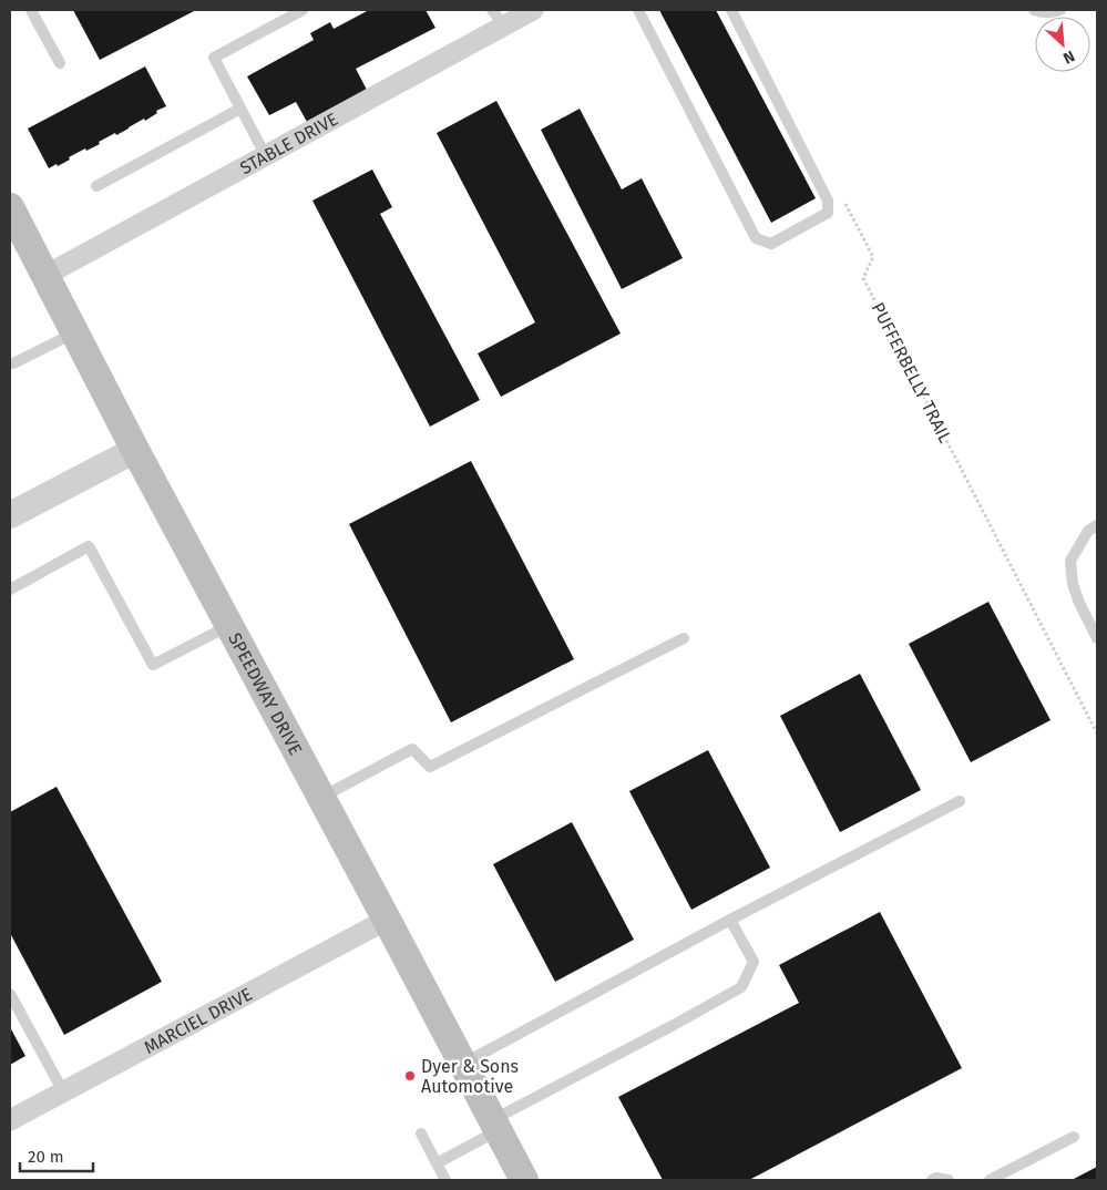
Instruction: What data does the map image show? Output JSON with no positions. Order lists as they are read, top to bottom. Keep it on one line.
{"streets":{"main road":["SPEEDWAY DRIVE"],"street":["STABLE DRIVE","MARCIEL DRIVE"],"path":["PUFFERBELLY TRAIL"]},"crossings":[["STABLE DRIVE","SPEEDWAY DRIVE"],["SPEEDWAY DRIVE","MARCIEL DRIVE"]],"places":["Dyer & Sons Automotive"],"scale_bar":"20 m","north":"bottom right"}
